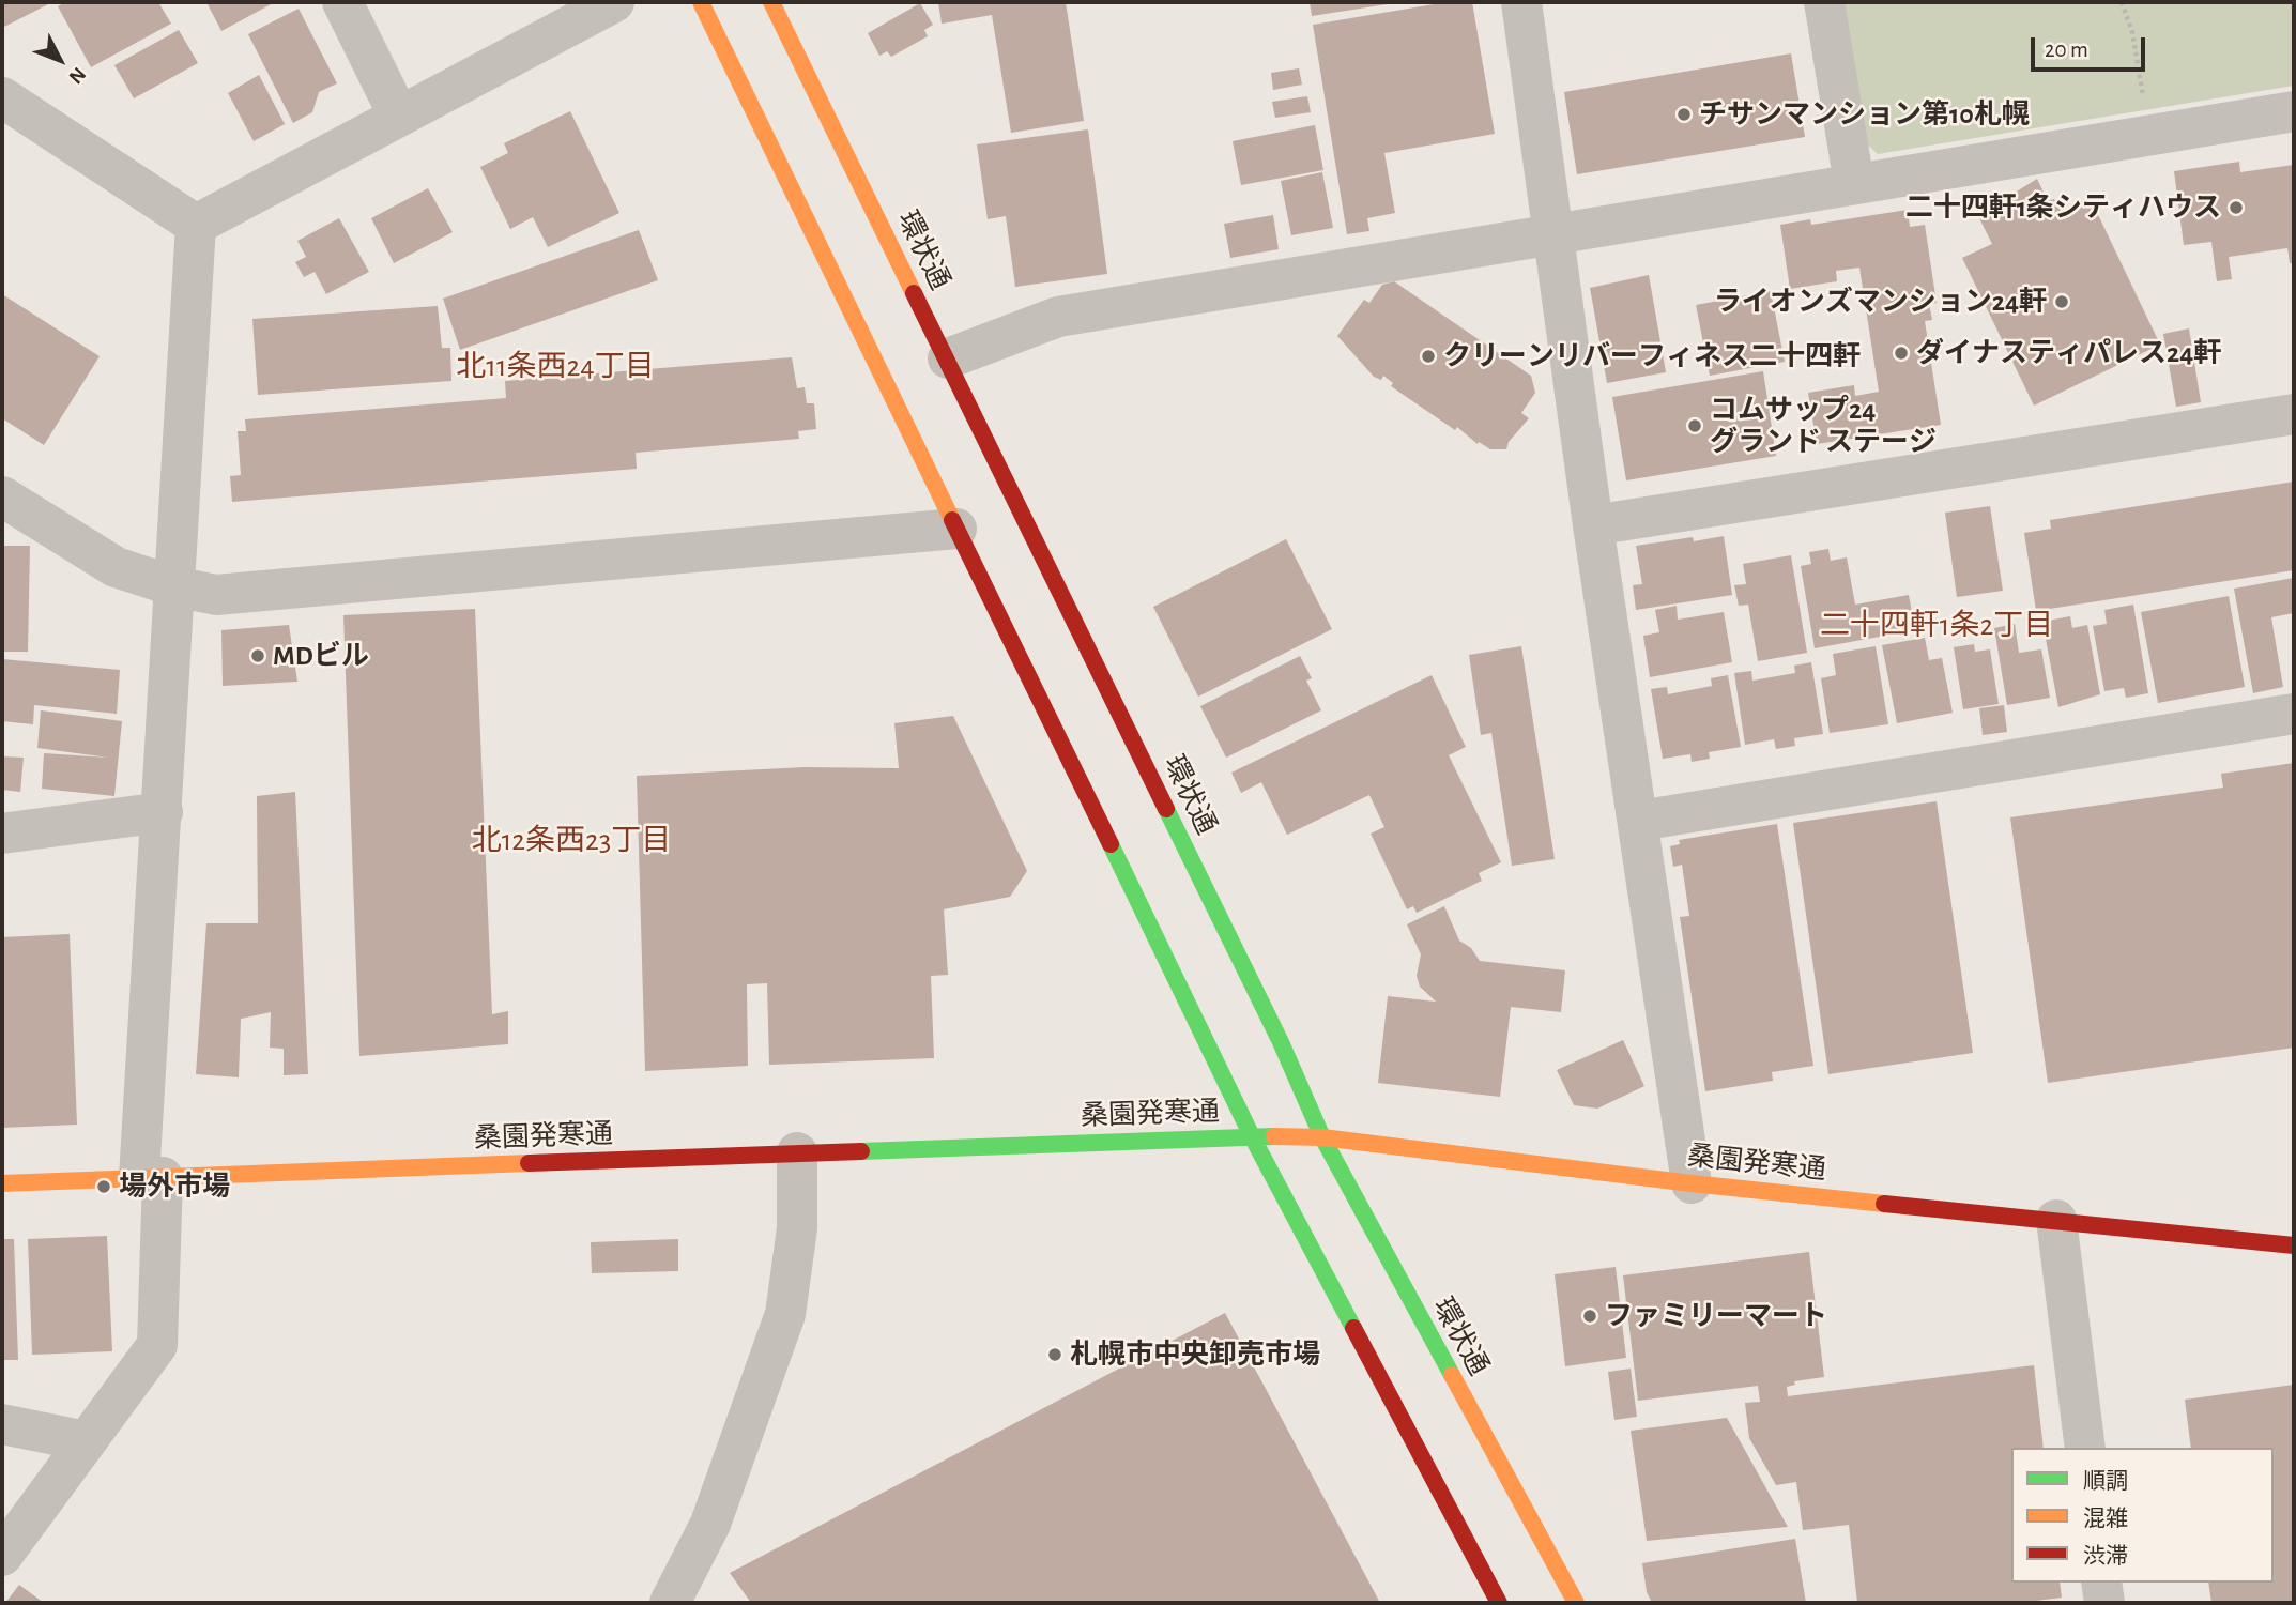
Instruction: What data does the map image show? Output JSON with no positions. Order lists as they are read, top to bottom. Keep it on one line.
{"streets":{"street":["環状通","桑園発寒通"]},"crossings":[["環状通","桑園発寒通"]],"districts":["北11条西24丁目","二十四軒1条2丁目","北12条西23丁目"],"places":["チサンマンション第10札幌","二十四軒1条シティハウス","ライオンズマンション24軒","ダイナスティパレス24軒","クリーンリバーフィネス二十四軒","コムサップ24 グランド ステージ","MDビル","場外市場","ファミリーマート","札幌市中央卸売市場"],"legend":["順調","混雑","渋滞"],"scale_bar":"20 m","north":"bottom right"}
